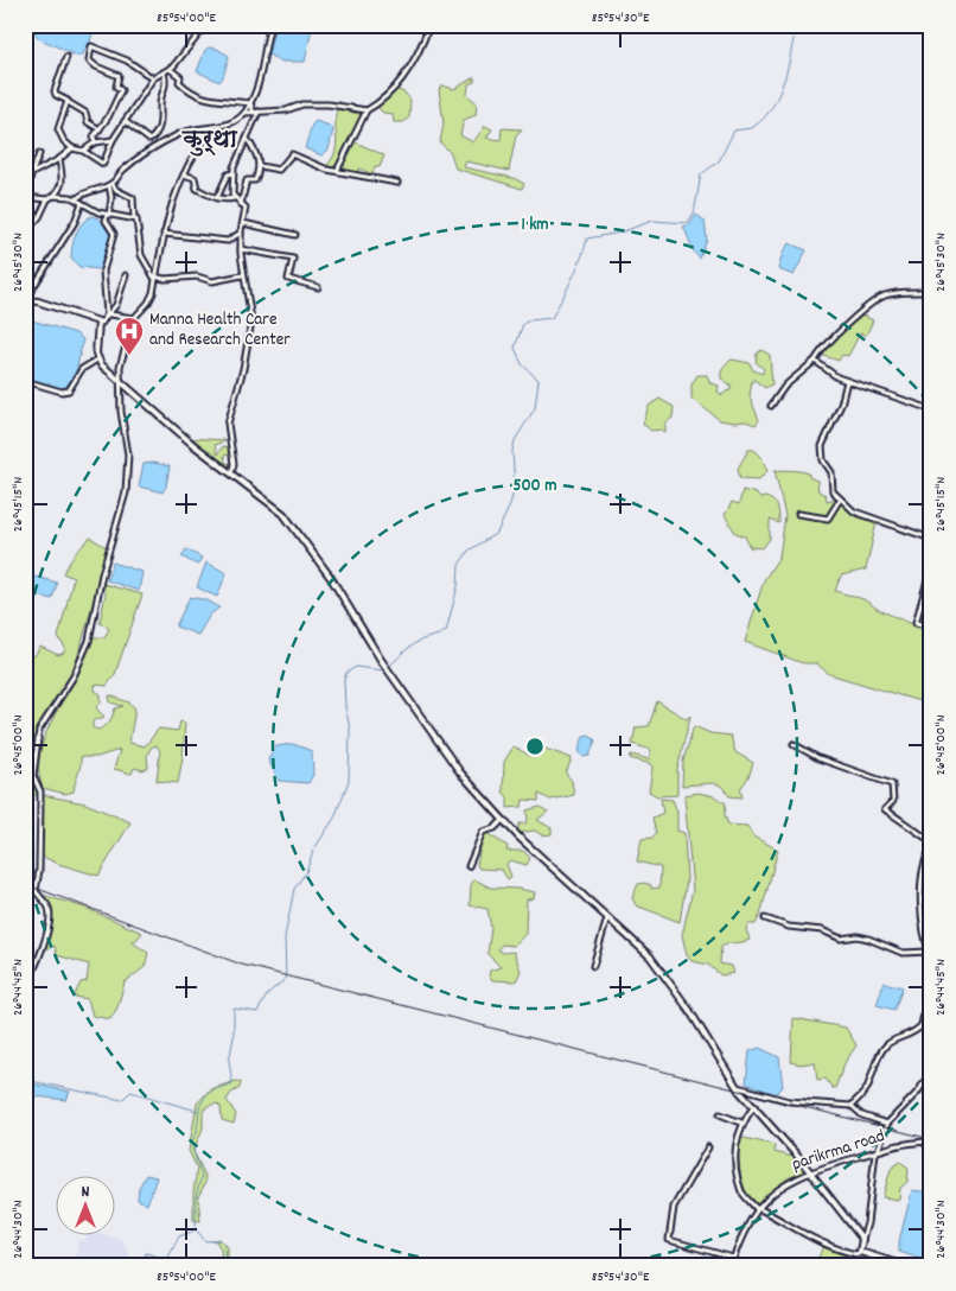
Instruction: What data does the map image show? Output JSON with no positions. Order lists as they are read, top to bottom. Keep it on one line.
{"streets":{"street":["parikrma road"]},"districts":["कुर्था"],"places":{"hospital":["Manna Health Care and Research Center"]},"north":"top","coordinates":["85°54'00\"E","85°54'30\"E","26°45'30\"N","26°45'15\"N","26°45'00\"N","26°44'45\"N","26°44'30\"N"],"rings":["1 km","500 m"]}
